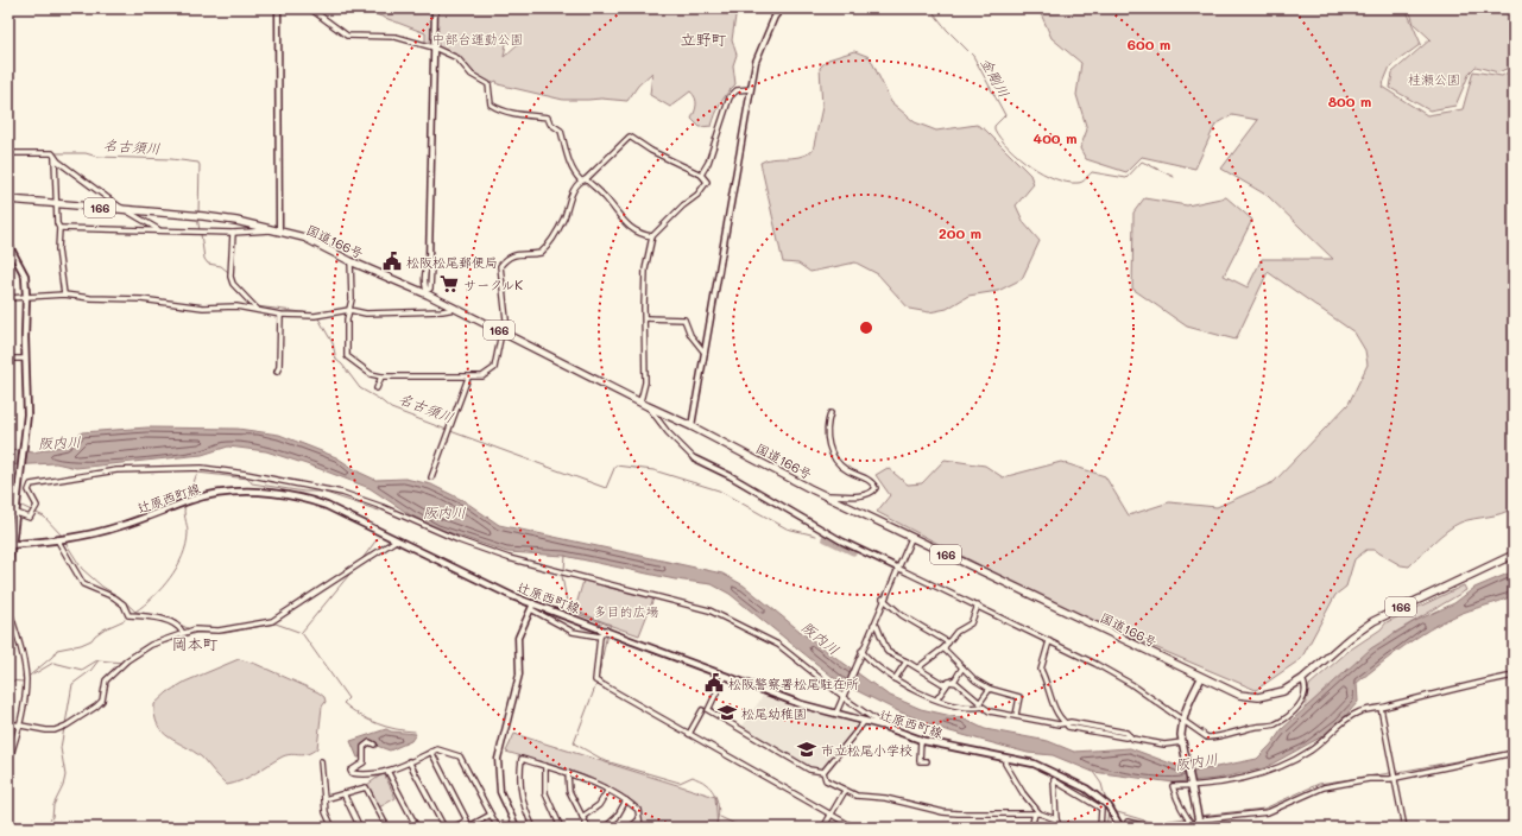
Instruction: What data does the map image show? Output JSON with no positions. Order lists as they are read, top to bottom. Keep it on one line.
{"streets":{"highway":["166","国道166号"],"main road":["辻原西町線"]},"districts":["立野町","岡本町"],"water":["金剛川","名古須川","阪内川"],"parks":["中部台運動公園","桂瀬公園","多目的広場"],"places":{"public building":["松阪松尾郵便局","松阪警察署松尾駐在所"],"supermarket":["サークルK"],"school or university":["松尾幼稚園","市立松尾小学校"]},"rings":["600 m","800 m","400 m","200 m"]}
